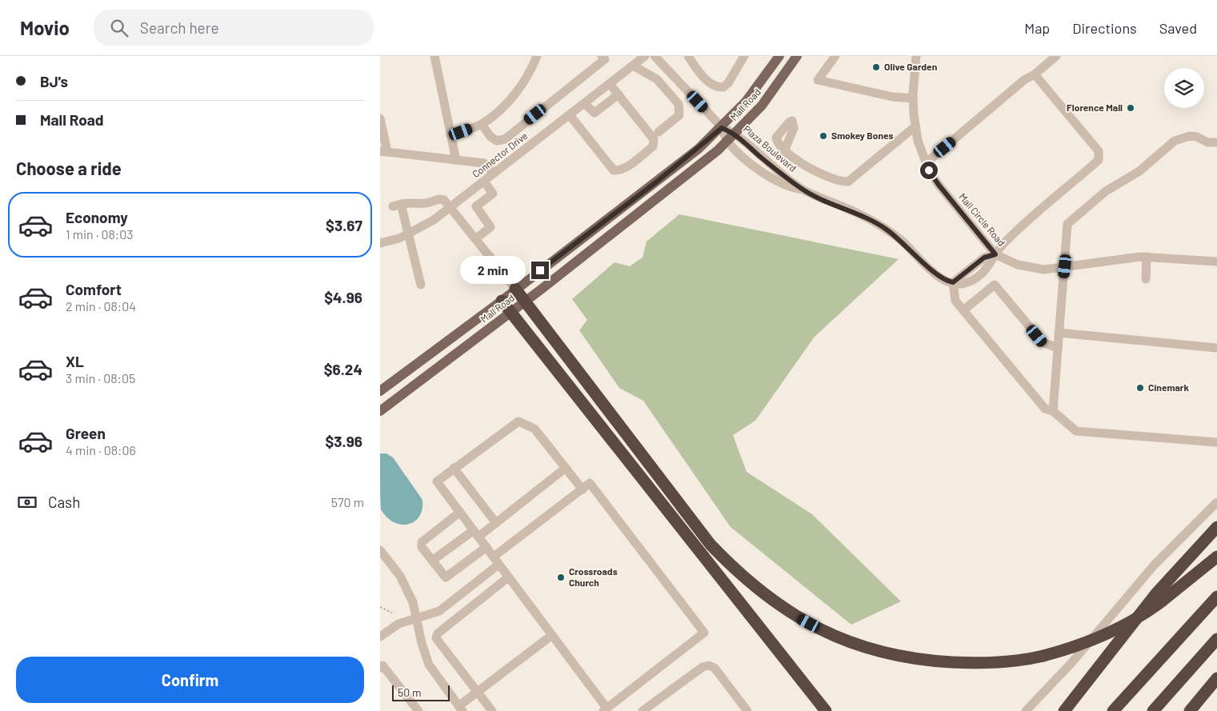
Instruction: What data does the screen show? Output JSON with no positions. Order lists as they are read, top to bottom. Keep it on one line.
{"streets":{"main road":["Mall Road"],"street":["Plaza Boulevard","Connector Drive","Mall Circle Road"]},"crossings":[["Mall Road","Plaza Boulevard"]],"places":["Olive Garden","Florence Mall","Smokey Bones","Cinemark","Crossroads Church"],"scale_bar":"50 m","page":{"header":"Movio","search":"Search here","nav":["Map","Directions","Saved"],"banner":["BJ's","Mall Road"],"heading":"Choose a ride","list":[{"name":"Economy","note":"1 min · 08:03","value":"$3.67"},{"name":"Comfort","note":"2 min · 08:04","value":"$4.96"},{"name":"XL","note":"3 min · 08:05","value":"$6.24"},{"name":"Green","note":"4 min · 08:06","value":"$3.96"}],"bubble":"2 min","pay":["Cash","570 m"],"buttons":"Confirm","scale":"50 m"}}
